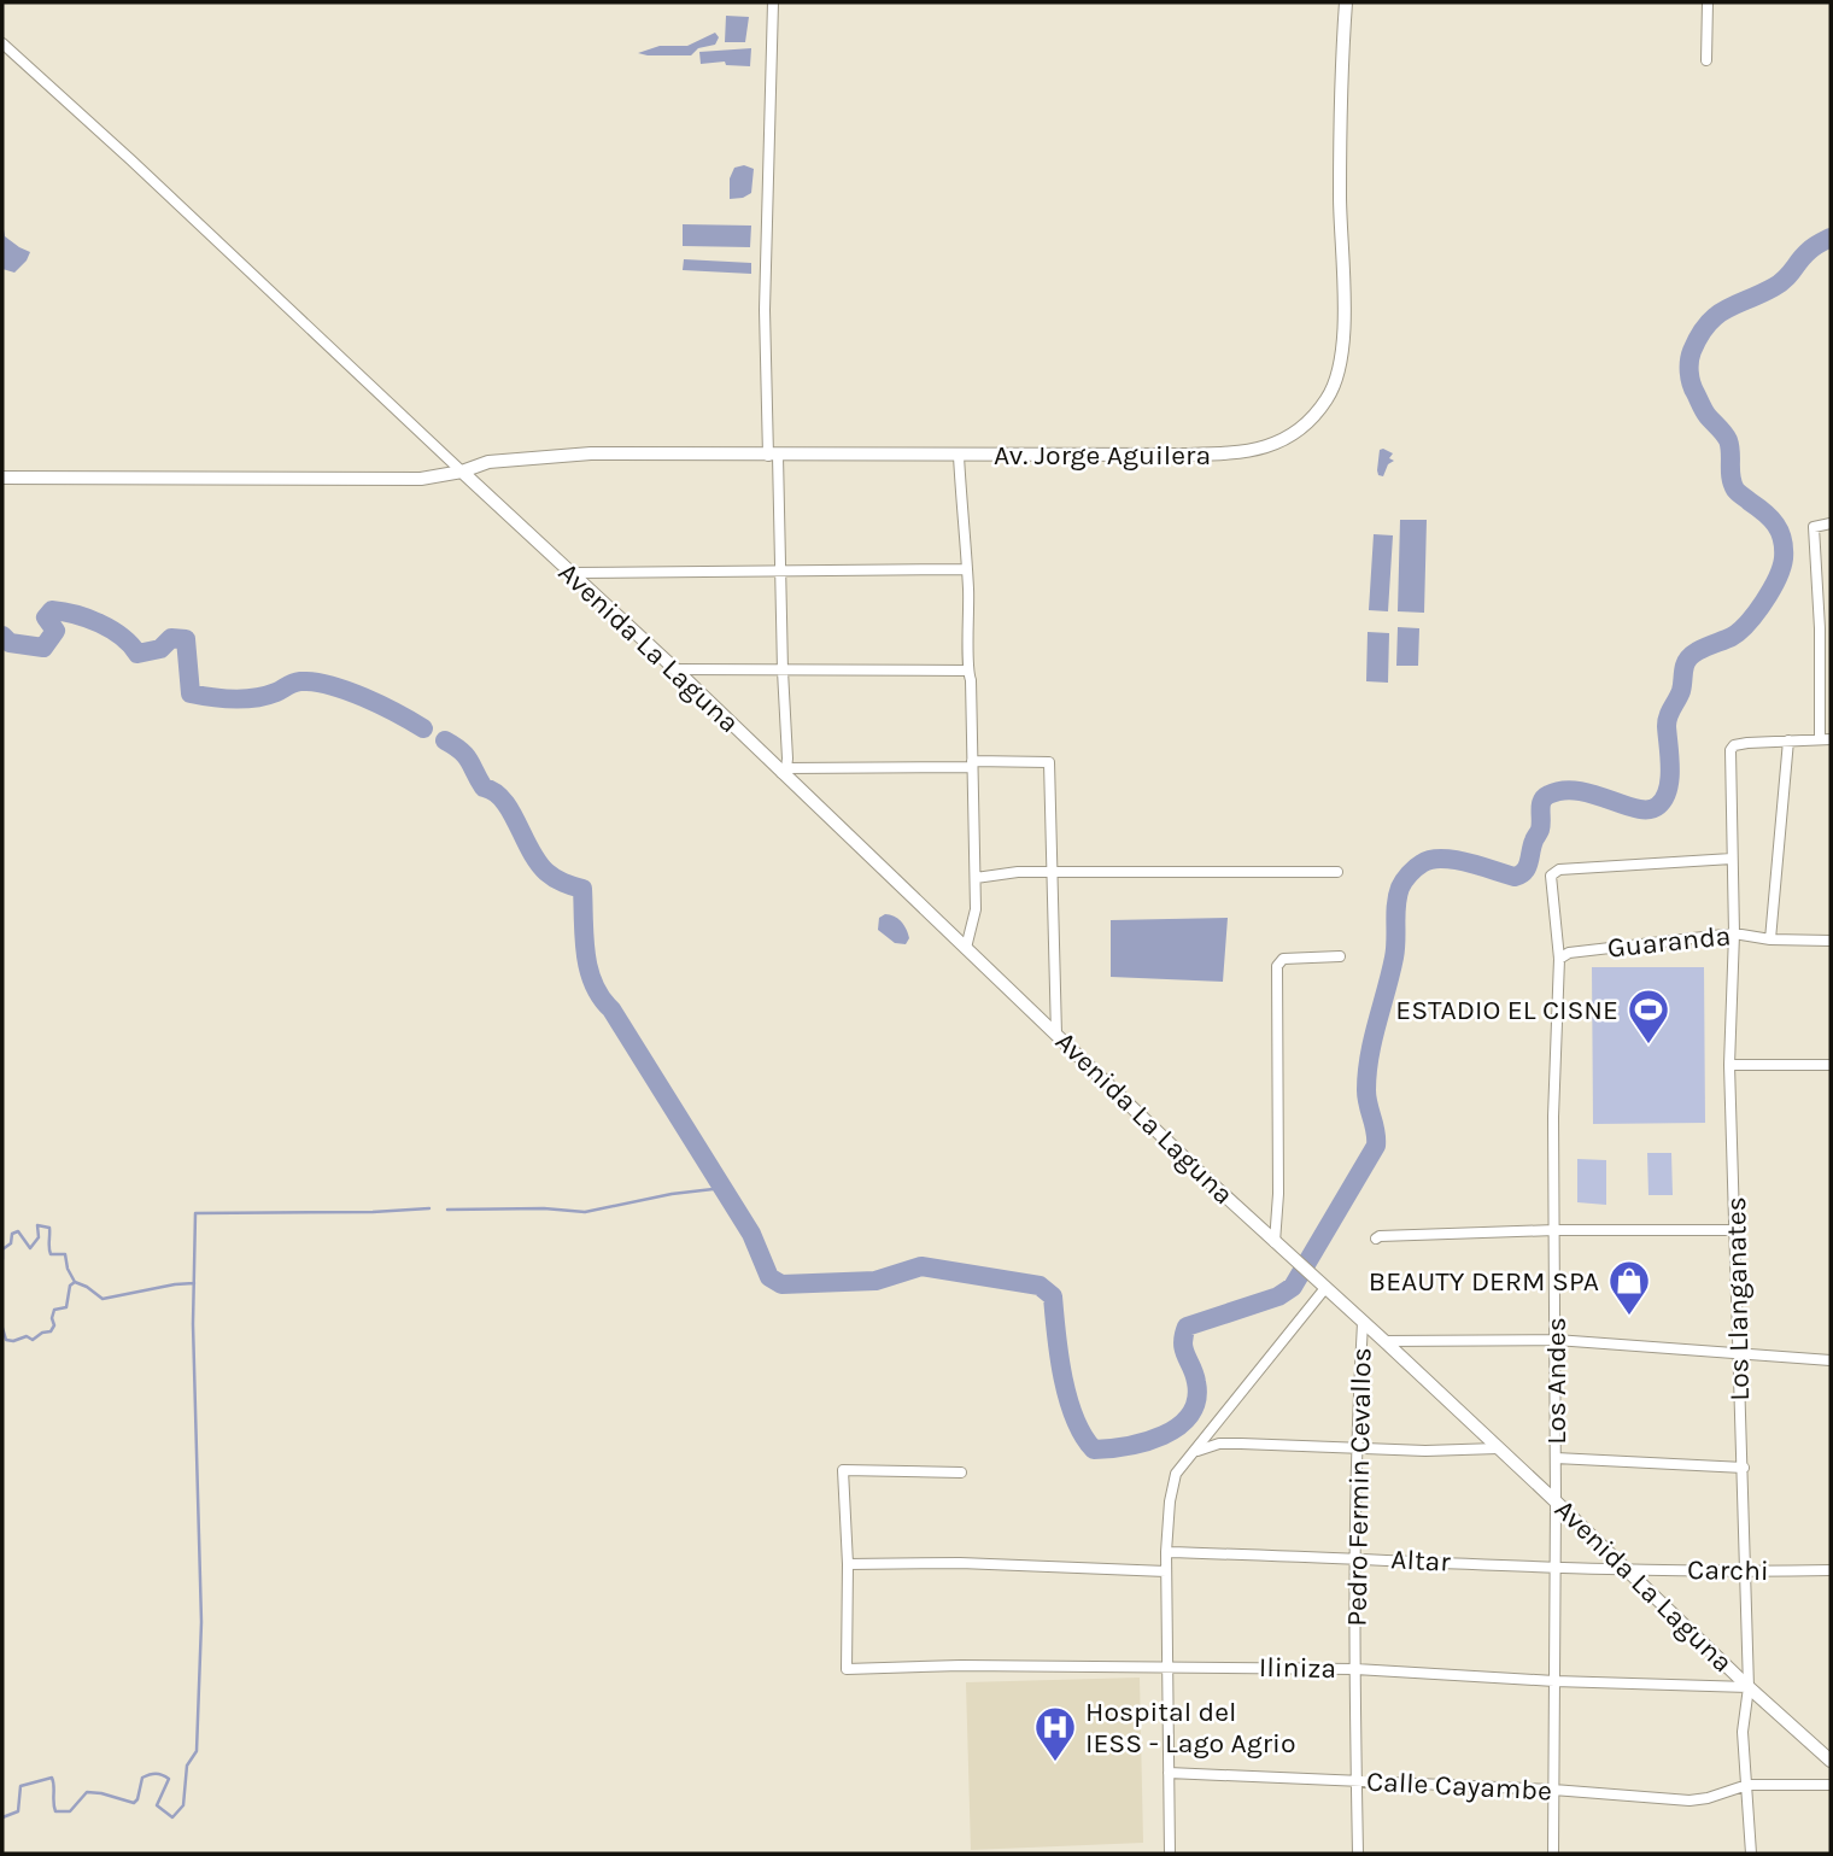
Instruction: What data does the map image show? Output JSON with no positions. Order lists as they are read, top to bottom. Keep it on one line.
{"streets":{"street":["Av. Jorge Aguilera","Avenida La Laguna","Guaranda","Los Llanganates","Los Andes","Pedro Fermin Cevallos","Altar","Carchi","Iliniza","Calle Cayambe"]},"crossings":[["Av. Jorge Aguilera","Avenida La Laguna"],["Avenida La Laguna","Los Llanganates"],["Avenida La Laguna","Los Andes"],["Avenida La Laguna","Pedro Fermin Cevallos"],["Avenida La Laguna","Altar"],["Avenida La Laguna","Carchi"],["Avenida La Laguna","Iliniza"],["Guaranda","Los Llanganates"],["Guaranda","Los Andes"],["Los Llanganates","Los Andes"],["Los Llanganates","Carchi"],["Los Llanganates","Iliniza"],["Los Llanganates","Calle Cayambe"],["Los Andes","Altar"],["Los Andes","Iliniza"],["Los Andes","Calle Cayambe"],["Pedro Fermin Cevallos","Altar"],["Pedro Fermin Cevallos","Iliniza"],["Pedro Fermin Cevallos","Calle Cayambe"],["Altar","Carchi"]],"places":{"sports":["ESTADIO EL CISNE"],"shop":["BEAUTY DERM SPA"],"hospital":["Hospital del IESS - Lago Agrio"]}}
